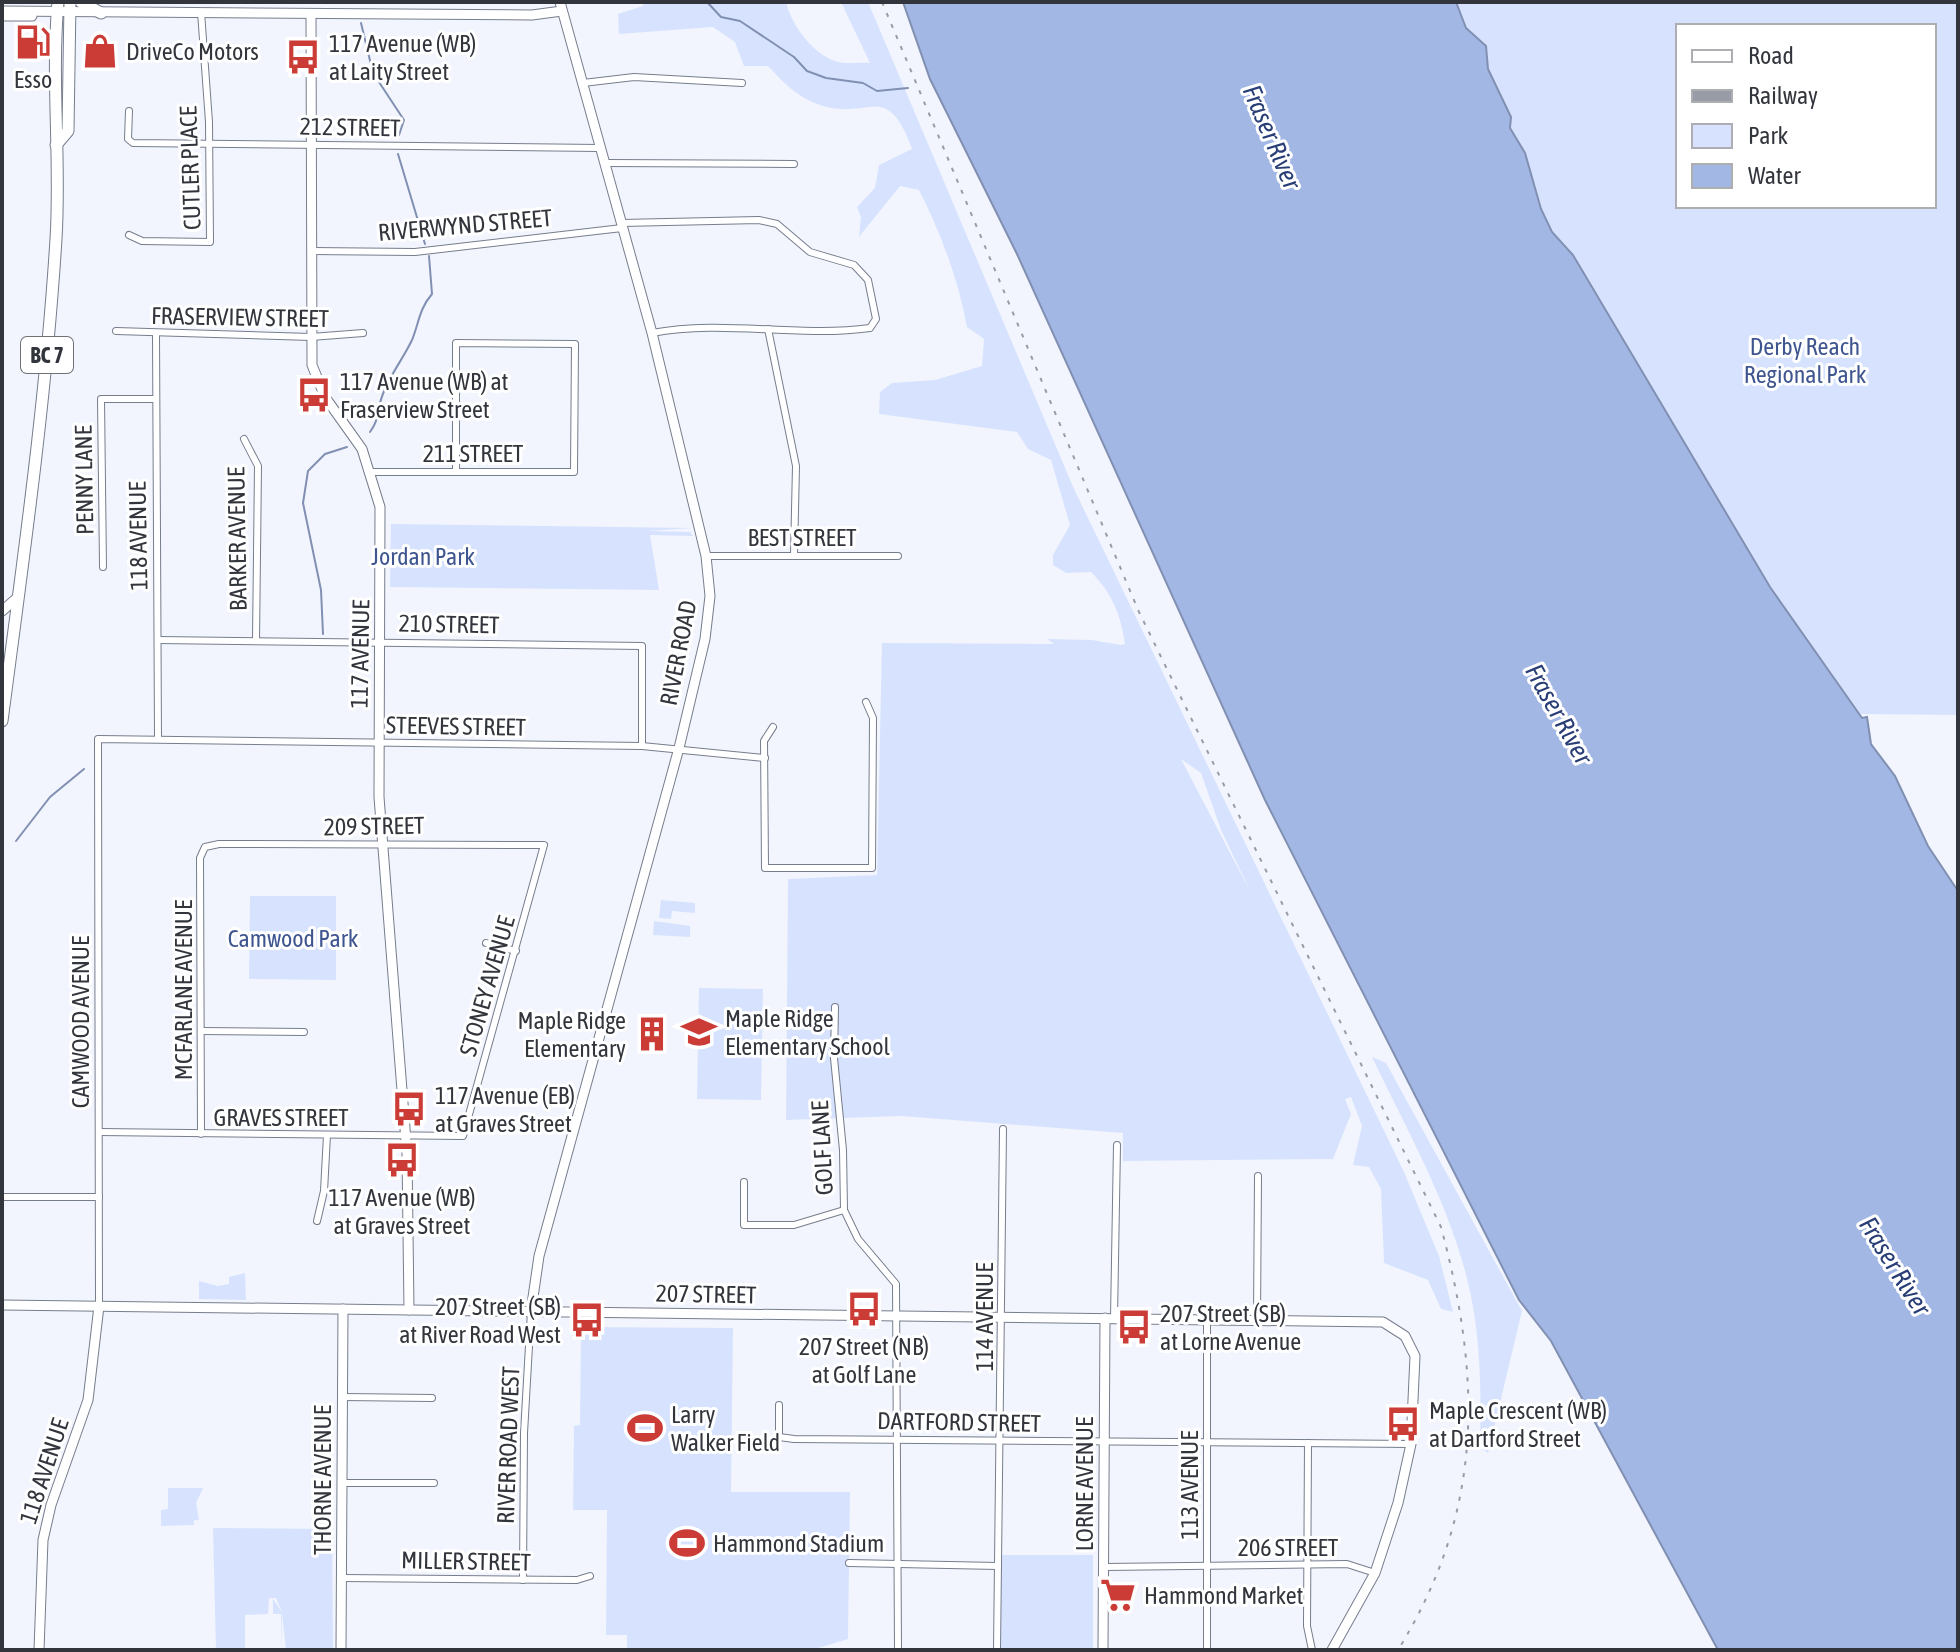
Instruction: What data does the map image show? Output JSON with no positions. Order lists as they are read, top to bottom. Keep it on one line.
{"streets":{"highway":["BC 7"],"street":["212 STREET","CUTLER PLACE","RIVERWYND STREET","FRASERVIEW STREET","211 STREET","PENNY LANE","118 AVENUE","BEST STREET","BARKER AVENUE","210 STREET","RIVER ROAD","117 AVENUE","STEEVES STREET","209 STREET","STONEY AVENUE","MCFARLANE AVENUE","CAMWOOD AVENUE","GRAVES STREET","GOLF LANE","207 STREET","114 AVENUE","DARTFORD STREET","RIVER ROAD WEST","THORNE AVENUE","LORNE AVENUE","113 AVENUE","206 STREET","MILLER STREET"]},"crossings":[["212 STREET","CUTLER PLACE"],["212 STREET","RIVER ROAD"],["212 STREET","117 AVENUE"],["RIVERWYND STREET","RIVER ROAD"],["RIVERWYND STREET","117 AVENUE"],["FRASERVIEW STREET","118 AVENUE"],["FRASERVIEW STREET","117 AVENUE"],["211 STREET","117 AVENUE"],["PENNY LANE","118 AVENUE"],["118 AVENUE","210 STREET"],["118 AVENUE","STEEVES STREET"],["118 AVENUE","CAMWOOD AVENUE"],["118 AVENUE","207 STREET"],["BEST STREET","RIVER ROAD"],["BARKER AVENUE","210 STREET"],["210 STREET","117 AVENUE"],["210 STREET","STEEVES STREET"],["RIVER ROAD","STEEVES STREET"],["RIVER ROAD","207 STREET"],["RIVER ROAD","RIVER ROAD WEST"],["117 AVENUE","STEEVES STREET"],["117 AVENUE","209 STREET"],["117 AVENUE","GRAVES STREET"],["117 AVENUE","207 STREET"],["STEEVES STREET","CAMWOOD AVENUE"],["209 STREET","STONEY AVENUE"],["209 STREET","MCFARLANE AVENUE"],["STONEY AVENUE","GRAVES STREET"],["MCFARLANE AVENUE","GRAVES STREET"],["CAMWOOD AVENUE","GRAVES STREET"],["CAMWOOD AVENUE","207 STREET"],["GOLF LANE","207 STREET"],["GOLF LANE","DARTFORD STREET"],["207 STREET","114 AVENUE"],["207 STREET","DARTFORD STREET"],["207 STREET","RIVER ROAD WEST"],["207 STREET","THORNE AVENUE"],["207 STREET","LORNE AVENUE"],["207 STREET","113 AVENUE"],["114 AVENUE","DARTFORD STREET"],["DARTFORD STREET","LORNE AVENUE"],["DARTFORD STREET","113 AVENUE"],["RIVER ROAD WEST","MILLER STREET"],["THORNE AVENUE","MILLER STREET"],["LORNE AVENUE","206 STREET"],["113 AVENUE","206 STREET"]],"water":["Fraser River"],"parks":["Derby Reach Regional Park","Jordan Park","Camwood Park"],"places":{"fuel station":["Esso"],"shop":["DriveCo Motors"],"bus stop":["117 Avenue (WB) at Laity Street","117 Avenue (WB) at Fraserview Street","117 Avenue (EB) at Graves Street","117 Avenue (WB) at Graves Street","207 Street (NB) at Golf Lane","207 Street (SB) at River Road West","207 Street (SB) at Lorne Avenue","Maple Crescent (WB) at Dartford Street"],"school or university":["Maple Ridge Elementary School"],"building":["Maple Ridge Elementary"],"sports":["Larry Walker Field","Hammond Stadium"],"supermarket":["Hammond Market"]},"legend":["Road","Railway","Park","Water"]}
